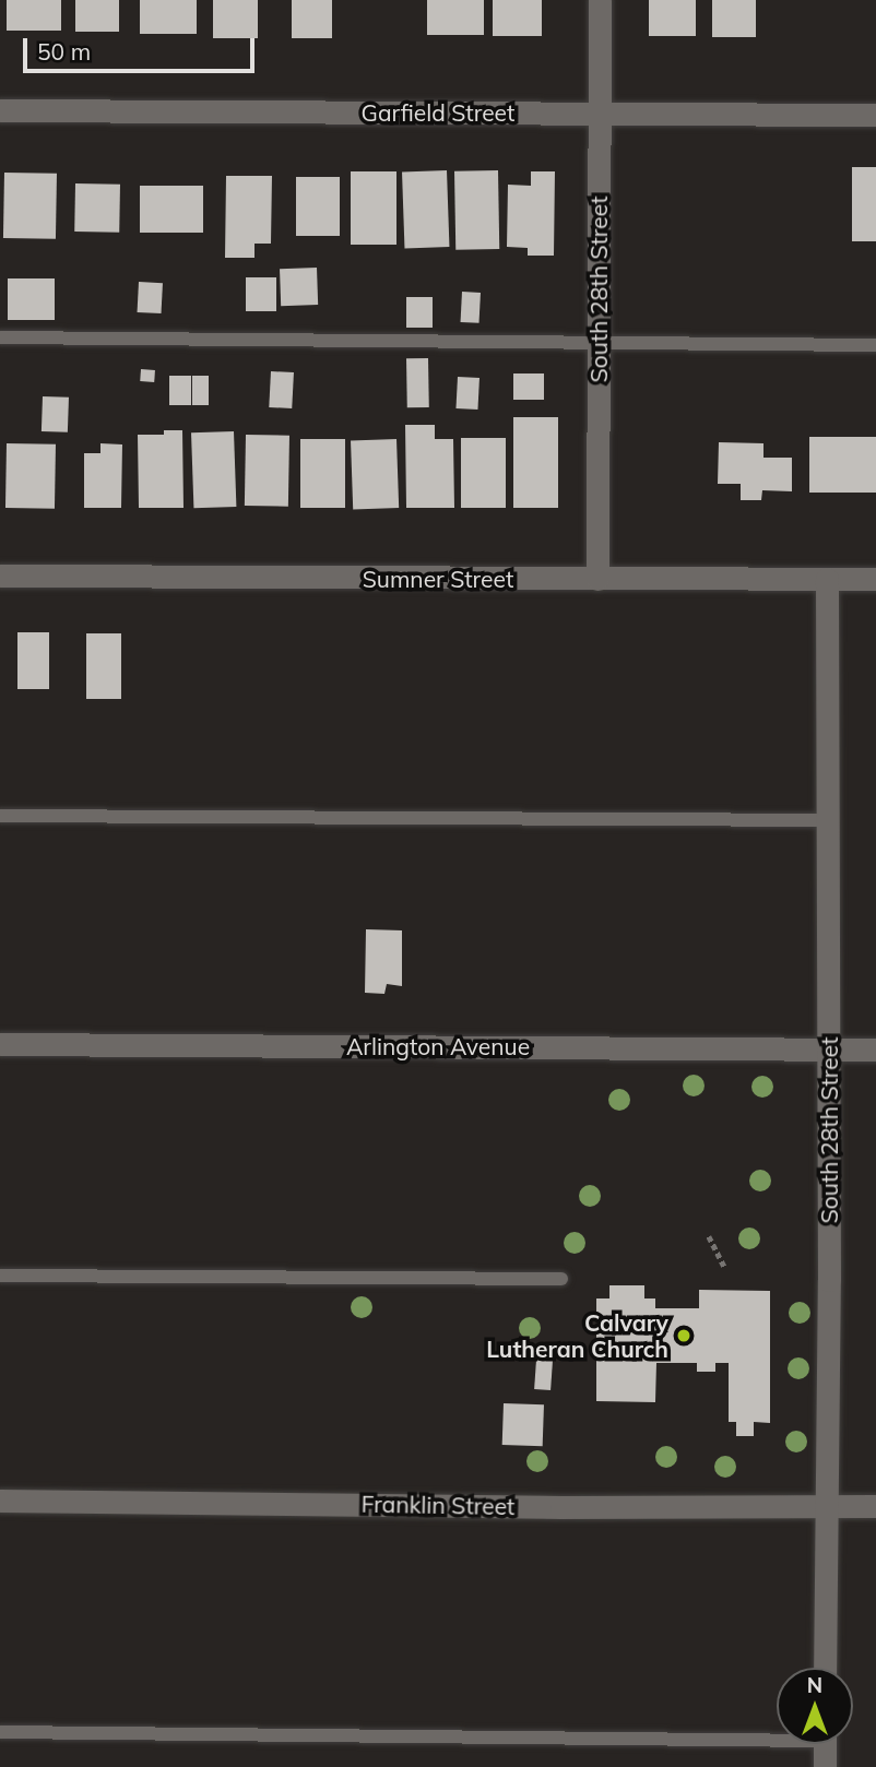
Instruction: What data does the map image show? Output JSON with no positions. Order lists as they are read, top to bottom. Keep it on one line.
{"streets":{"street":["Garfield Street","South 28th Street","Sumner Street","Arlington Avenue","Franklin Street"]},"crossings":[["Garfield Street","South 28th Street"],["South 28th Street","Sumner Street"],["South 28th Street","Arlington Avenue"],["South 28th Street","Franklin Street"]],"places":["Calvary Lutheran Church"],"scale_bar":"50 m","north":"top"}
